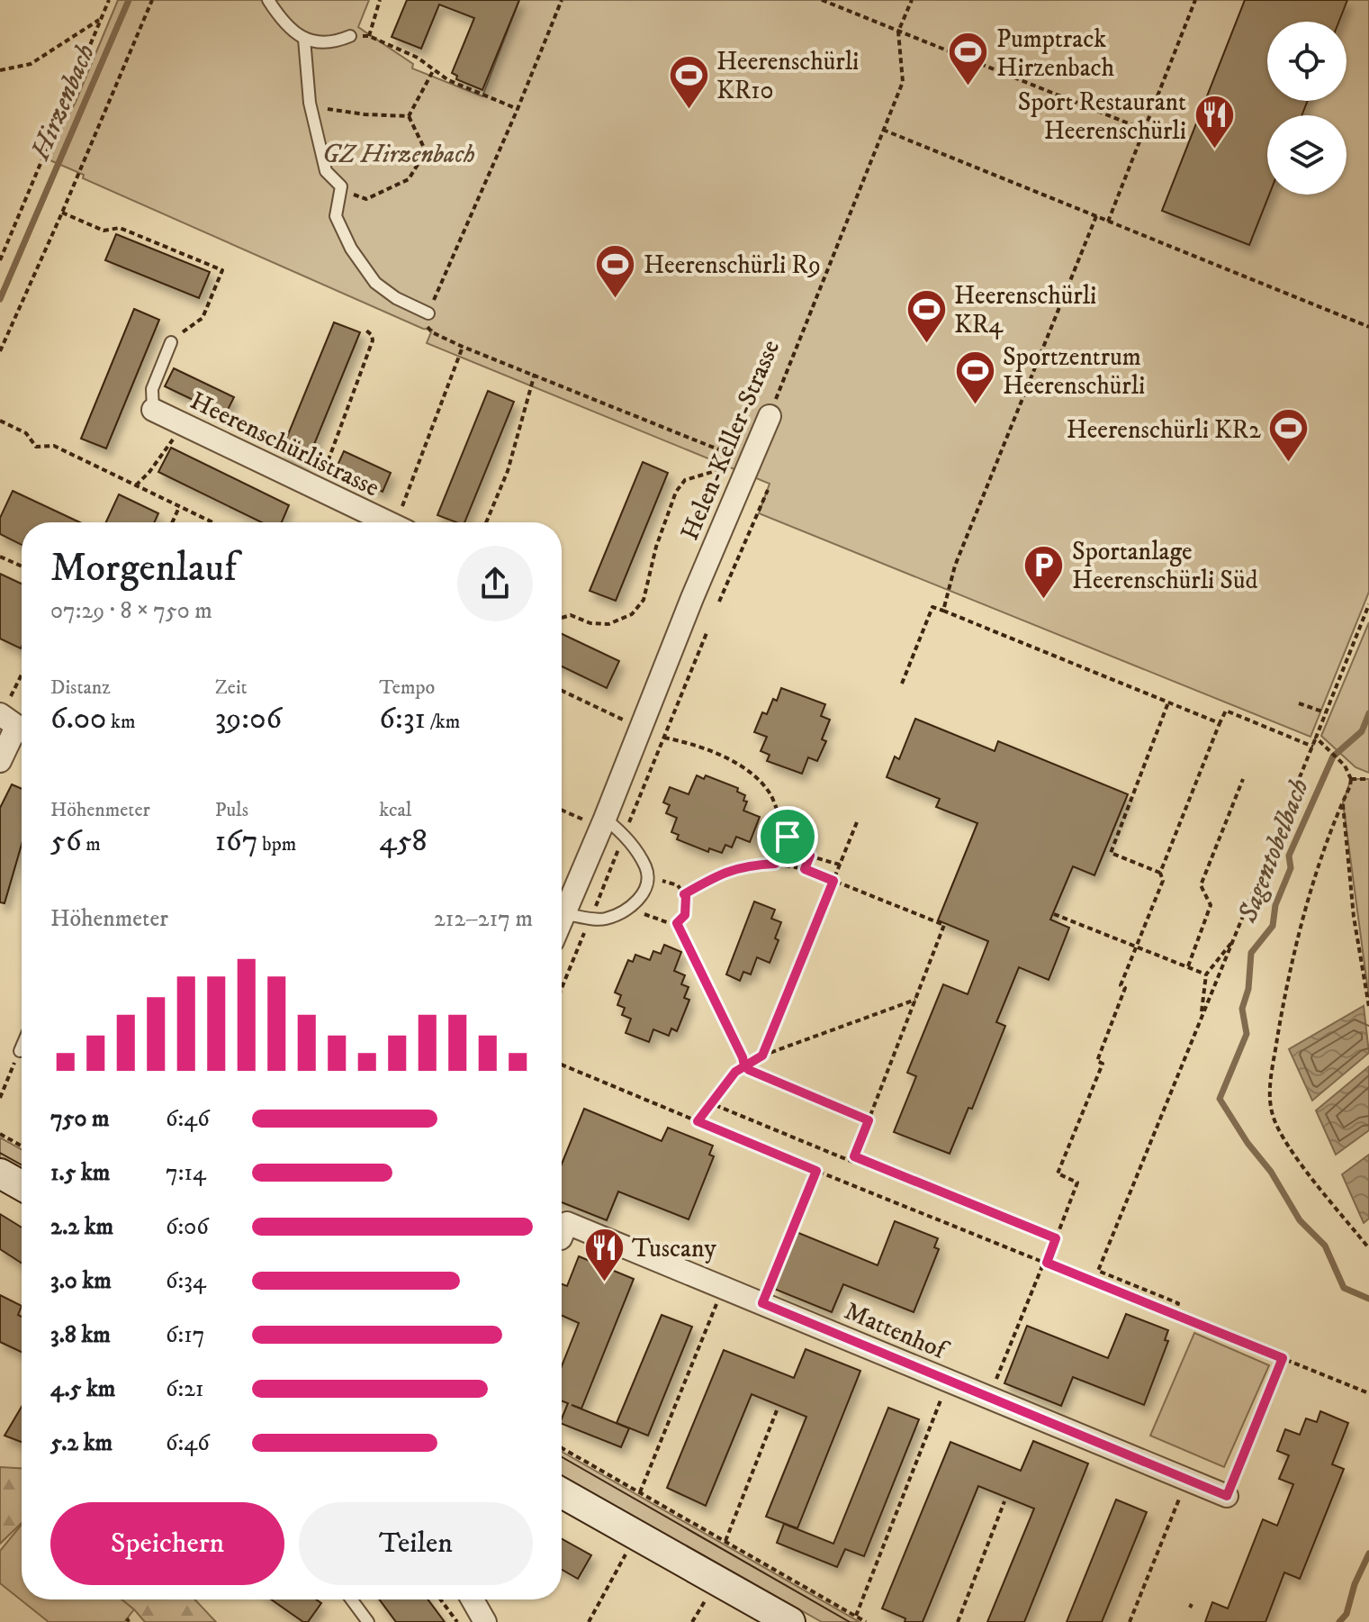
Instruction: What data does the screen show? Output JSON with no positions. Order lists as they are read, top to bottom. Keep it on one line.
{"streets":{"street":["Helen-Keller-Strasse","Heerenschürlistrasse","Mattenhof"]},"water":["Hirzenbach","Sagentobelbach"],"parks":["GZ Hirzenbach"],"places":{"sports":["Pumptrack Hirzenbach","Heerenschürli KR10","Heerenschürli R9","Heerenschürli KR4","Sportzentrum Heerenschürli","Heerenschürli KR2"],"restaurant":["Sport Restaurant Heerenschürli","Tuscany"],"parking":["Sportanlage Heerenschürli Süd"]},"page":{"heading":["Morgenlauf","07:29 · 8 × 750 m"],"stats":[["Distanz","6.00 km"],["Zeit","39:06"],["Tempo","6:31 /km"],["Höhenmeter","56 m"],["Puls","167 bpm"],["kcal","458"]],"chart":["Höhenmeter","212–217 m"],"list":[{"name":"750 m","note":"6:46"},{"name":"1.5 km","note":"7:14"},{"name":"2.2 km","note":"6:06"},{"name":"3.0 km","note":"6:34"},{"name":"3.8 km","note":"6:17"},{"name":"4.5 km","note":"6:21"},{"name":"5.2 km","note":"6:46"}],"buttons":["Speichern","Teilen"]}}
